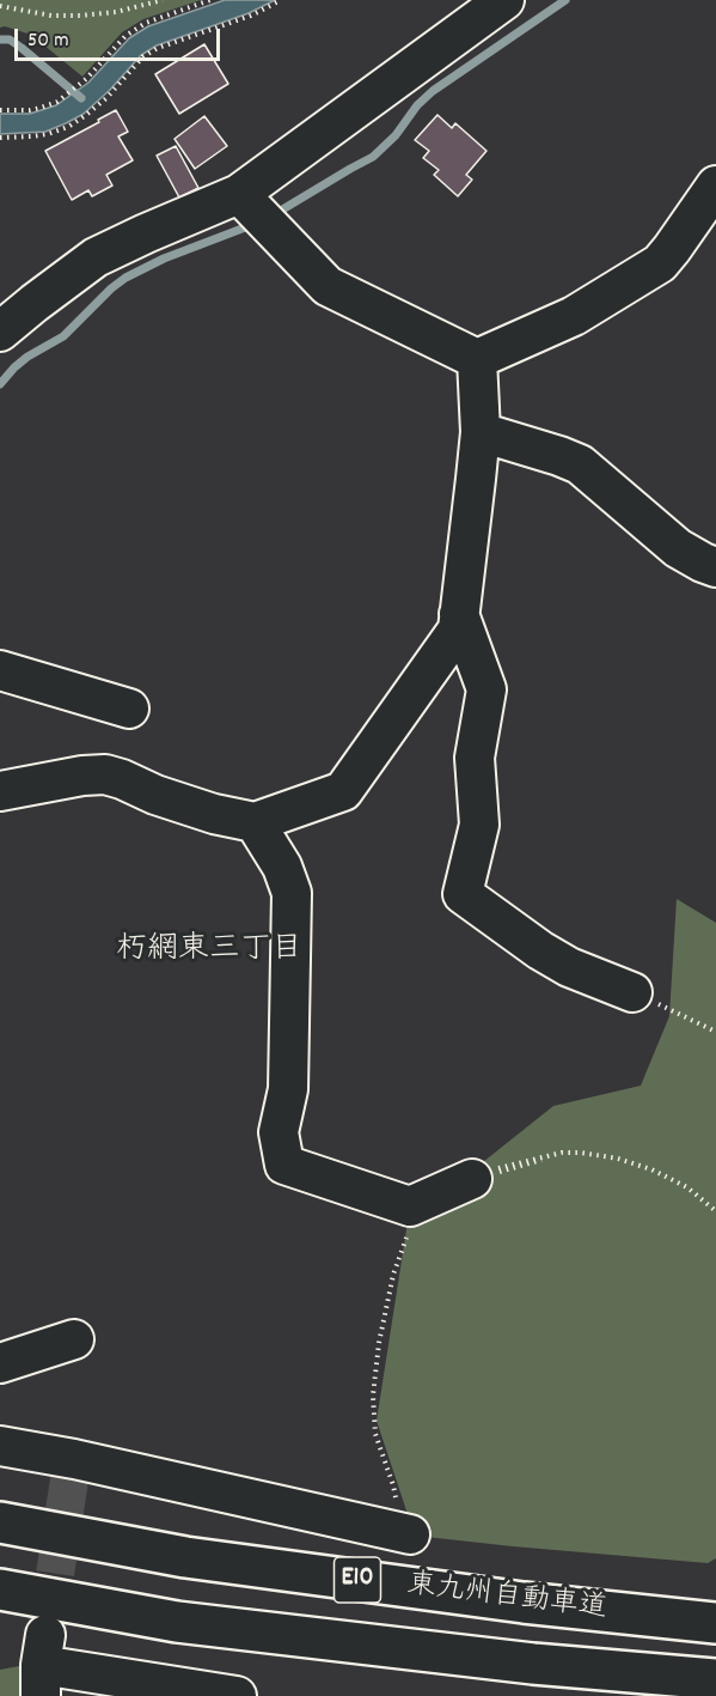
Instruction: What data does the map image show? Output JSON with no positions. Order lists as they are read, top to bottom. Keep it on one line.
{"streets":{"highway":["E10","東九州自動車道"]},"districts":["朽網東三丁目"],"scale_bar":"50 m"}
